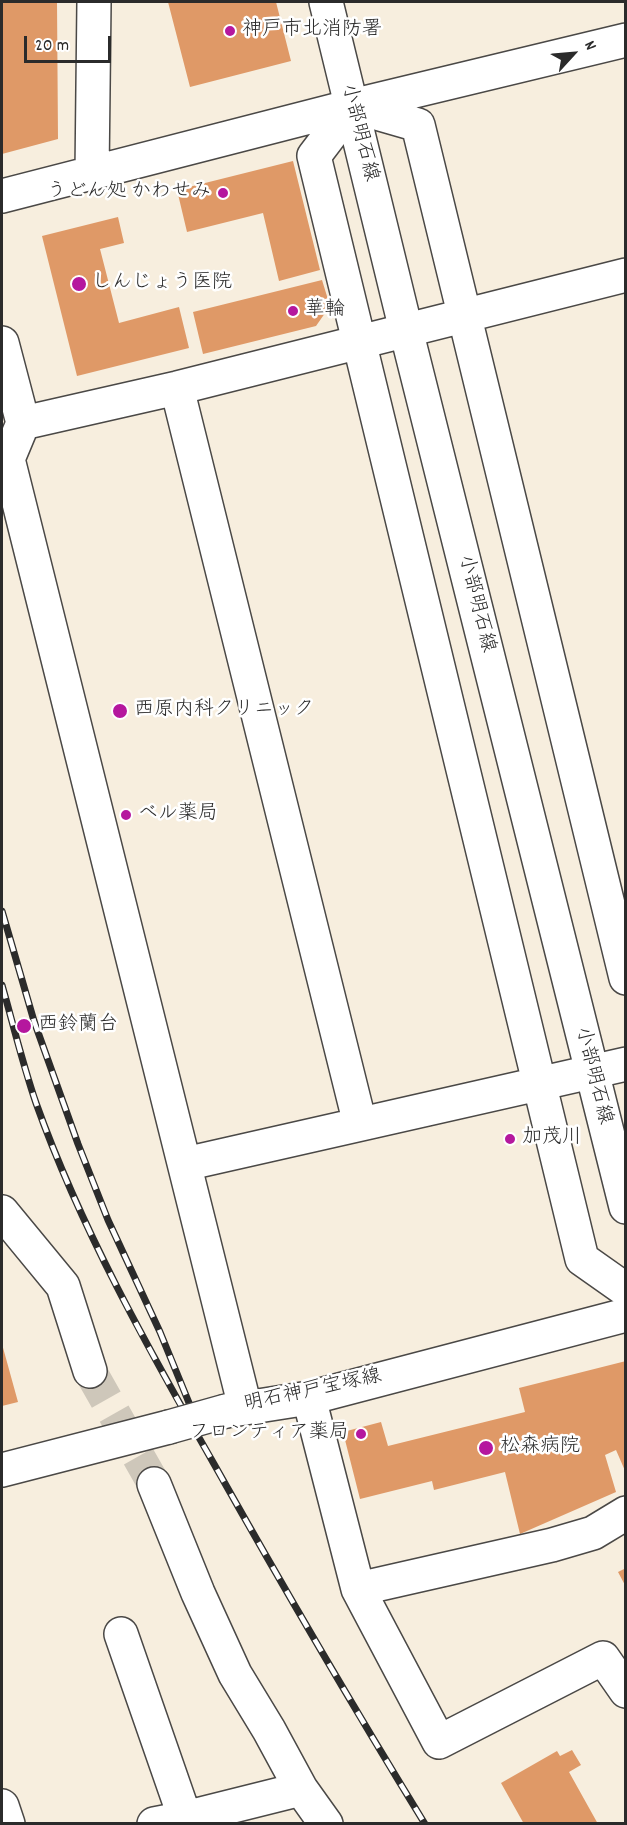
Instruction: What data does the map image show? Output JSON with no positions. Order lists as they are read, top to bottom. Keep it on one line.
{"streets":{"street":["小部明石線","明石神戸宝塚線"]},"places":["神戸市北消防署","うどん処 かわせみ","しんじょう医院","華輪","西原内科クリニック","ベル薬局","西鈴蘭台","加茂川","フロンティア薬局","松森病院"],"scale_bar":"20 m","north":"top right"}
